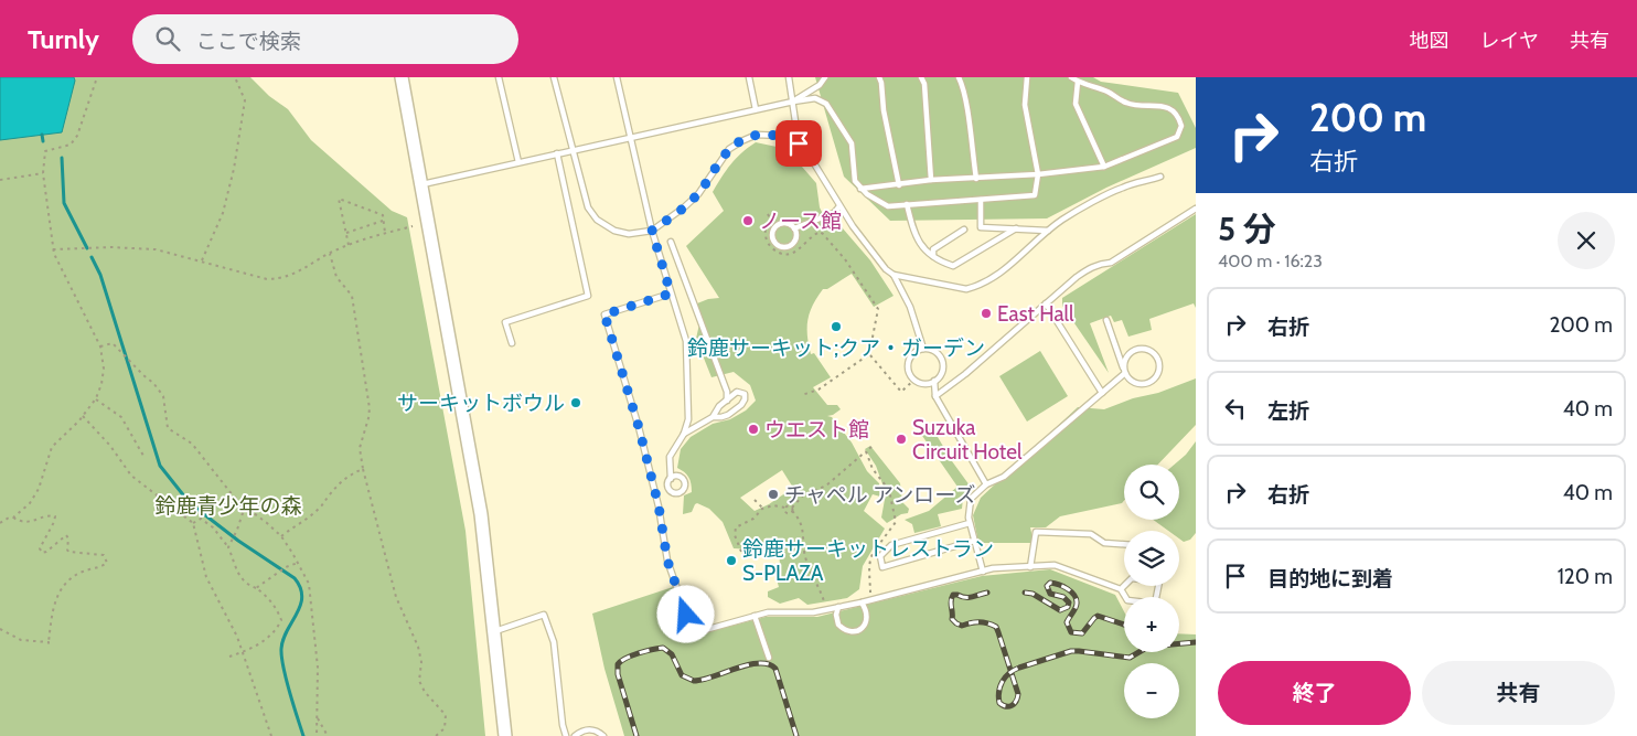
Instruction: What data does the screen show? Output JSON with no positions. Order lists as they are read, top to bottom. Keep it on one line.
{"parks":["鈴鹿青少年の森"],"places":["ノース館","East Hall","鈴鹿サーキット;クア・ガーデン","サーキットボウル","ウエスト館","Suzuka Circuit Hotel","チャペル アンローズ","鈴鹿サーキットレストラン S-PLAZA"],"page":{"header":"Turnly","search":"ここで検索","nav":["地図","レイヤ","共有"],"turn":["200 m","右折"],"heading":["5 分","400 m · 16:23"],"list":[{"name":"右折","value":"200 m"},{"name":"左折","value":"40 m"},{"name":"右折","value":"40 m"},{"name":"目的地に到着","value":"120 m"}],"map_buttons":["+","−"],"buttons":["終了","共有"]}}
